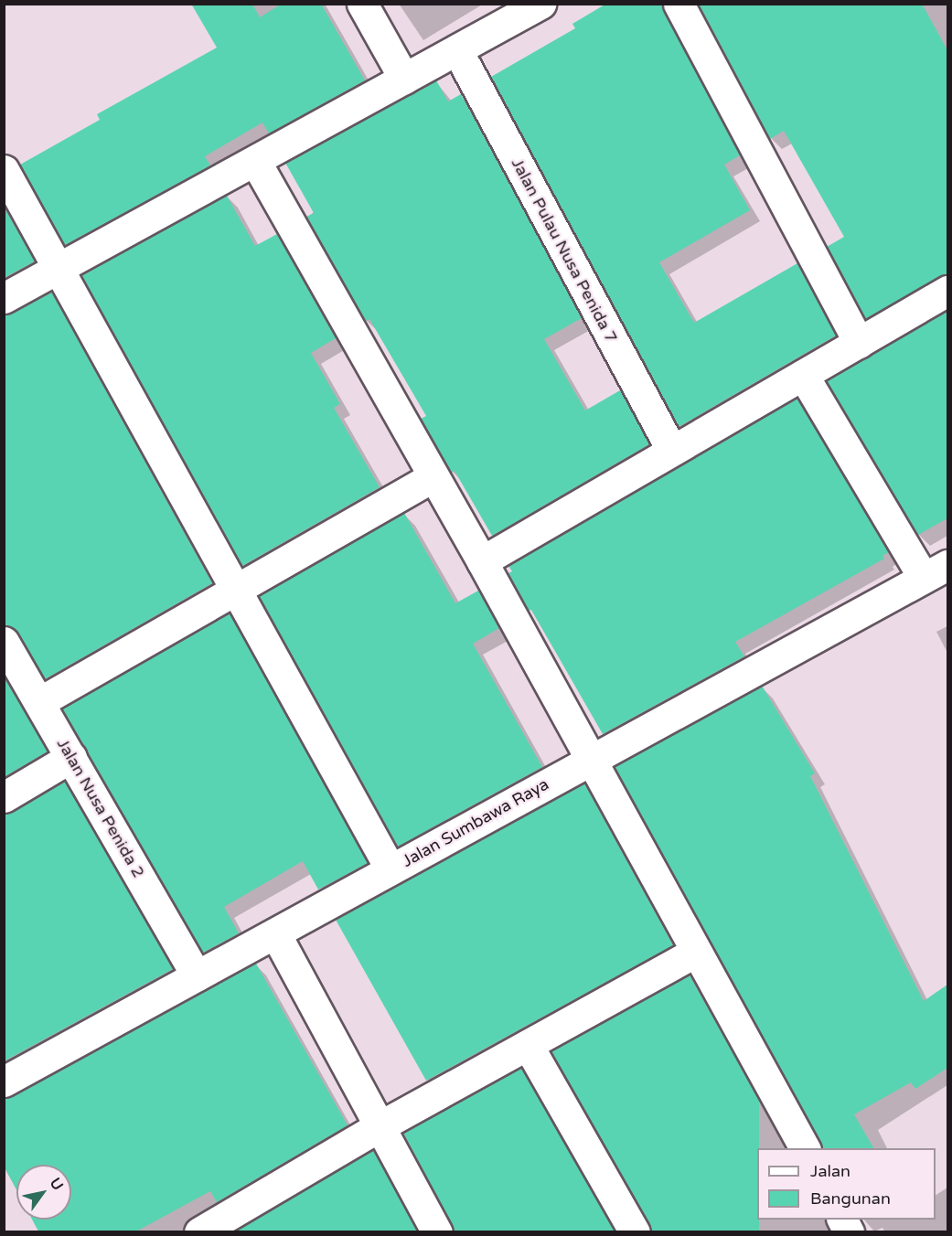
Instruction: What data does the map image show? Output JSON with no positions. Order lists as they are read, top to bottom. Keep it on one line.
{"streets":{"street":["Jalan Pulau Nusa Penida 7","Jalan Nusa Penida 2","Jalan Sumbawa Raya"]},"crossings":[["Jalan Nusa Penida 2","Jalan Sumbawa Raya"]],"legend":["Jalan","Bangunan"],"north":"top right"}
